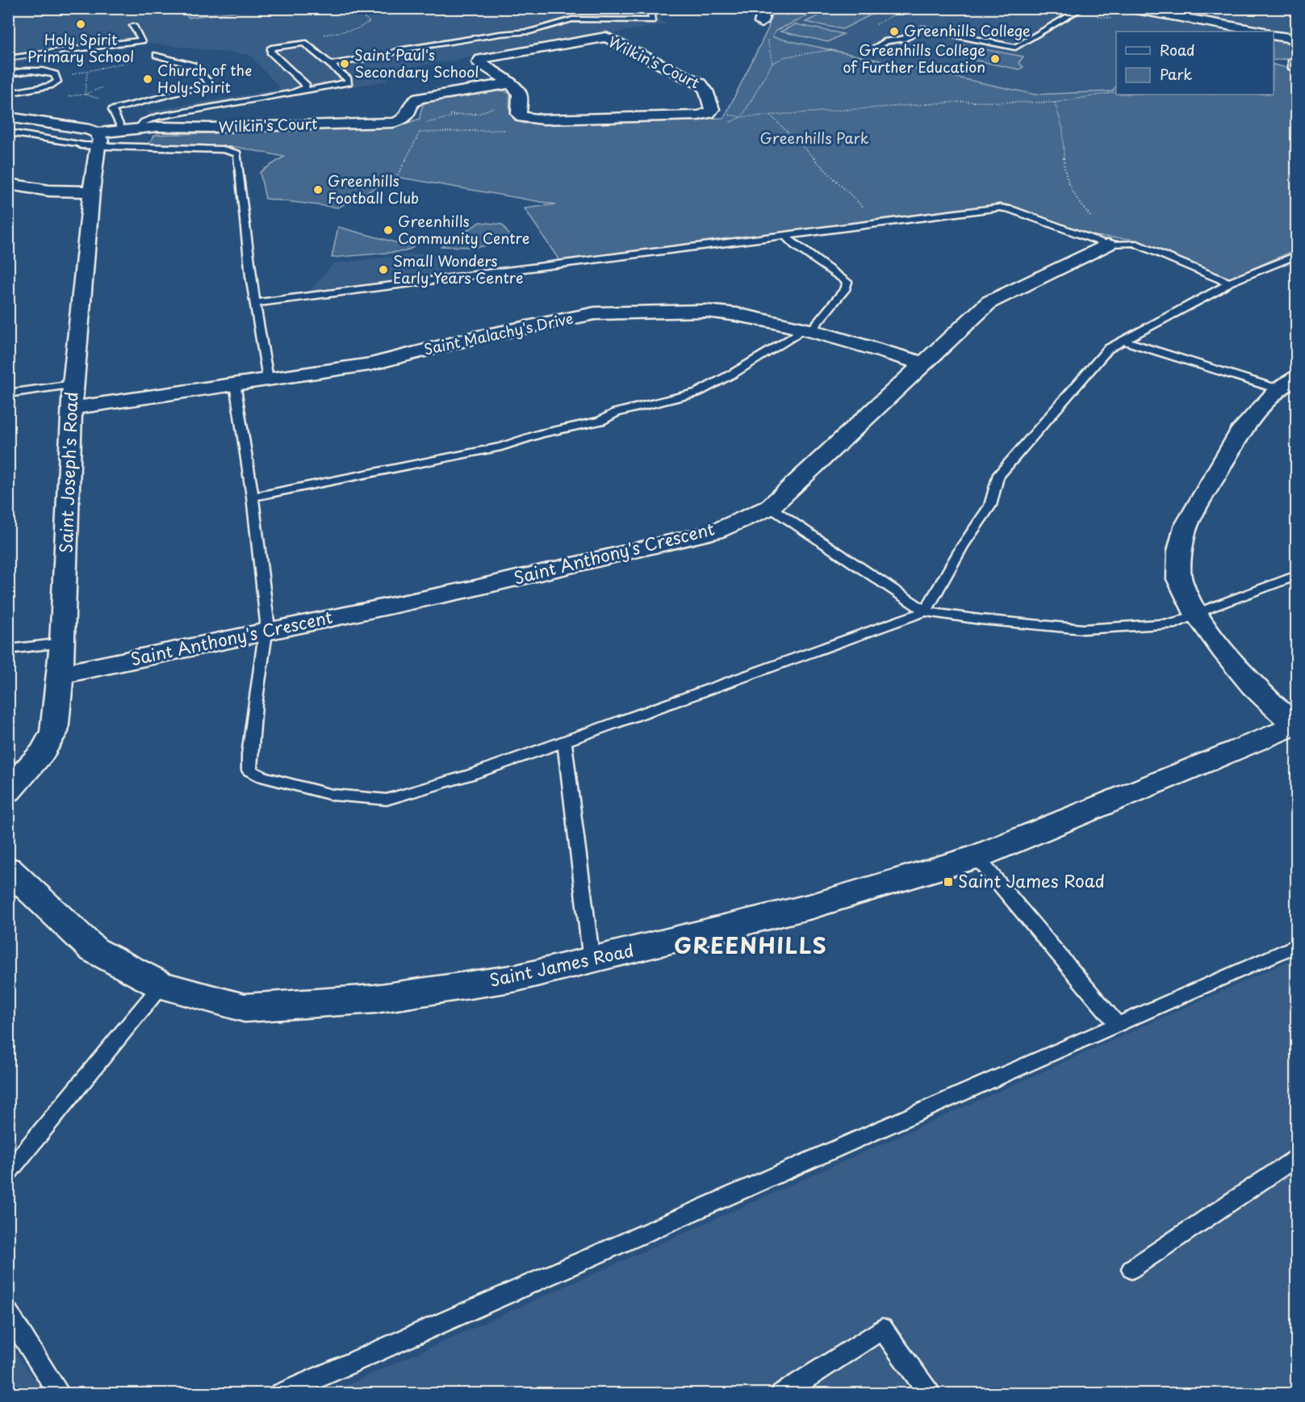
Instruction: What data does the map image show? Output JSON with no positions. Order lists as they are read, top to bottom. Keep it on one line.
{"streets":{"street":["Wilkin's Court","Saint Malachy's Drive","Saint Joseph's Road","Saint Anthony's Crescent","Saint James Road"]},"crossings":[["Wilkin's Court","Saint Joseph's Road"],["Saint Malachy's Drive","Saint Joseph's Road"],["Saint Malachy's Drive","Saint Anthony's Crescent"],["Saint Joseph's Road","Saint Anthony's Crescent"]],"districts":["GREENHILLS"],"parks":["Greenhills Park"],"places":{"other":["Holy Spirit Primary School","Greenhills College","Greenhills College of Further Education","Saint Paul's Secondary School","Church of the Holy Spirit","Greenhills Football Club","Greenhills Community Centre","Small Wonders Early Years Centre"],"transit":["Saint James Road"]},"legend":["Road","Park"]}
